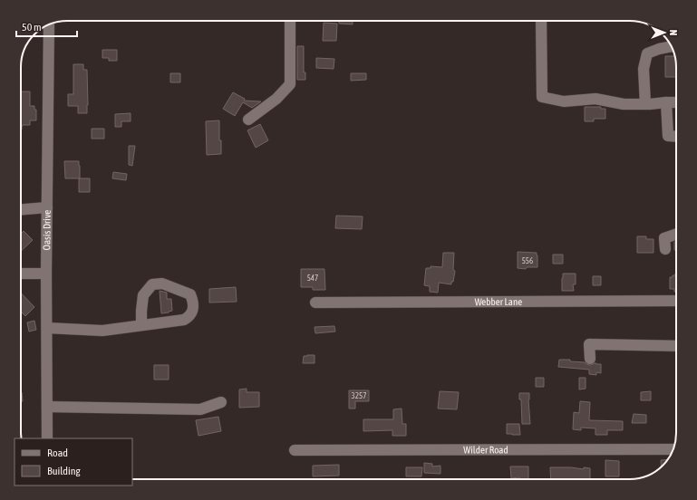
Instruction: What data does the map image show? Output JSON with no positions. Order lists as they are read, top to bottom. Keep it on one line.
{"streets":{"street":["Oasis Drive","Webber Lane","Wilder Road"]},"house_numbers":["556","547","3257"],"legend":["Road","Building"],"scale_bar":"50 m","north":"right"}
